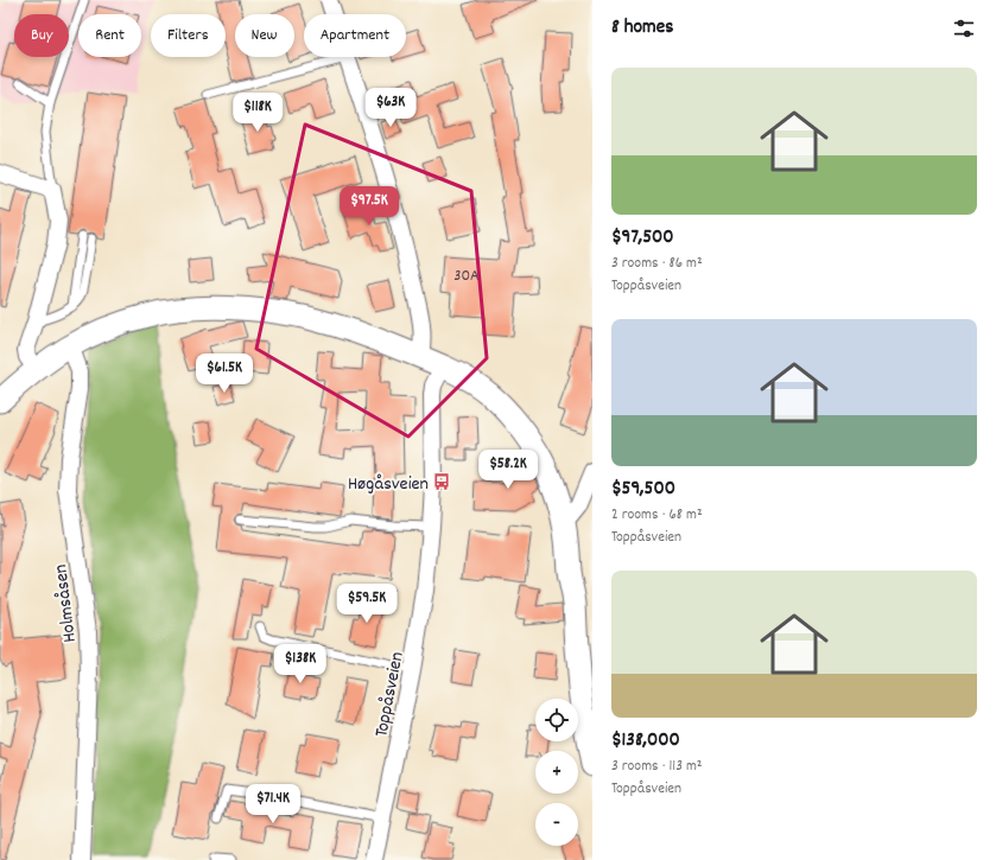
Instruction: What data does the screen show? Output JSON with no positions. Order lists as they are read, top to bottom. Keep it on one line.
{"streets":{"street":["Holmsåsen","Toppåsveien"]},"places":{"bus stop":["Høgåsveien"]},"house_numbers":["30A"],"page":{"heading":"8 homes","chip":["Buy","Rent","Filters","New","Apartment"],"list":[{"name":"$97,500","note":"3 rooms · 86 m² · Toppåsveien"},{"name":"$59,500","note":"2 rooms · 68 m² · Toppåsveien"},{"name":"$138,000","note":"3 rooms · 113 m² · Toppåsveien"}],"price":["$63K","$118K","$97.5K","$61.5K","$58.2K","$59.5K","$138K","$71.4K"],"map_buttons":["+","−"]}}
